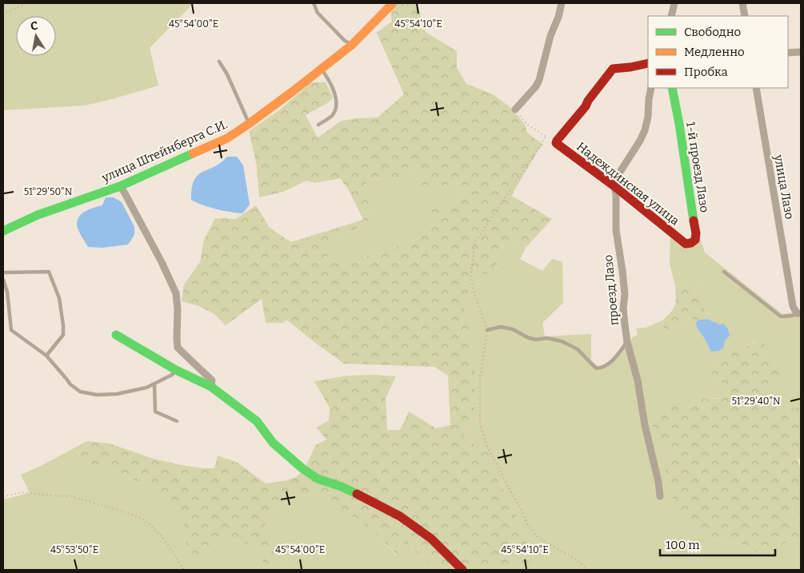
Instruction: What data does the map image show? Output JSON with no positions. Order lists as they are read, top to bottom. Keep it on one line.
{"streets":{"street":["улица Штейнберга С.И.","1-й проезд Лазо","Надеждинская улица","улица Лазо","проезд Лазо"]},"crossings":[["1-й проезд Лазо","Надеждинская улица"],["Надеждинская улица","проезд Лазо"]],"legend":["Свободно","Медленно","Пробка"],"scale_bar":"100 m","north":"top","coordinates":["45°54'10\"E","45°54'00\"E","51°29'50\"N","51°29'40\"N","45°53'50\"E"]}
